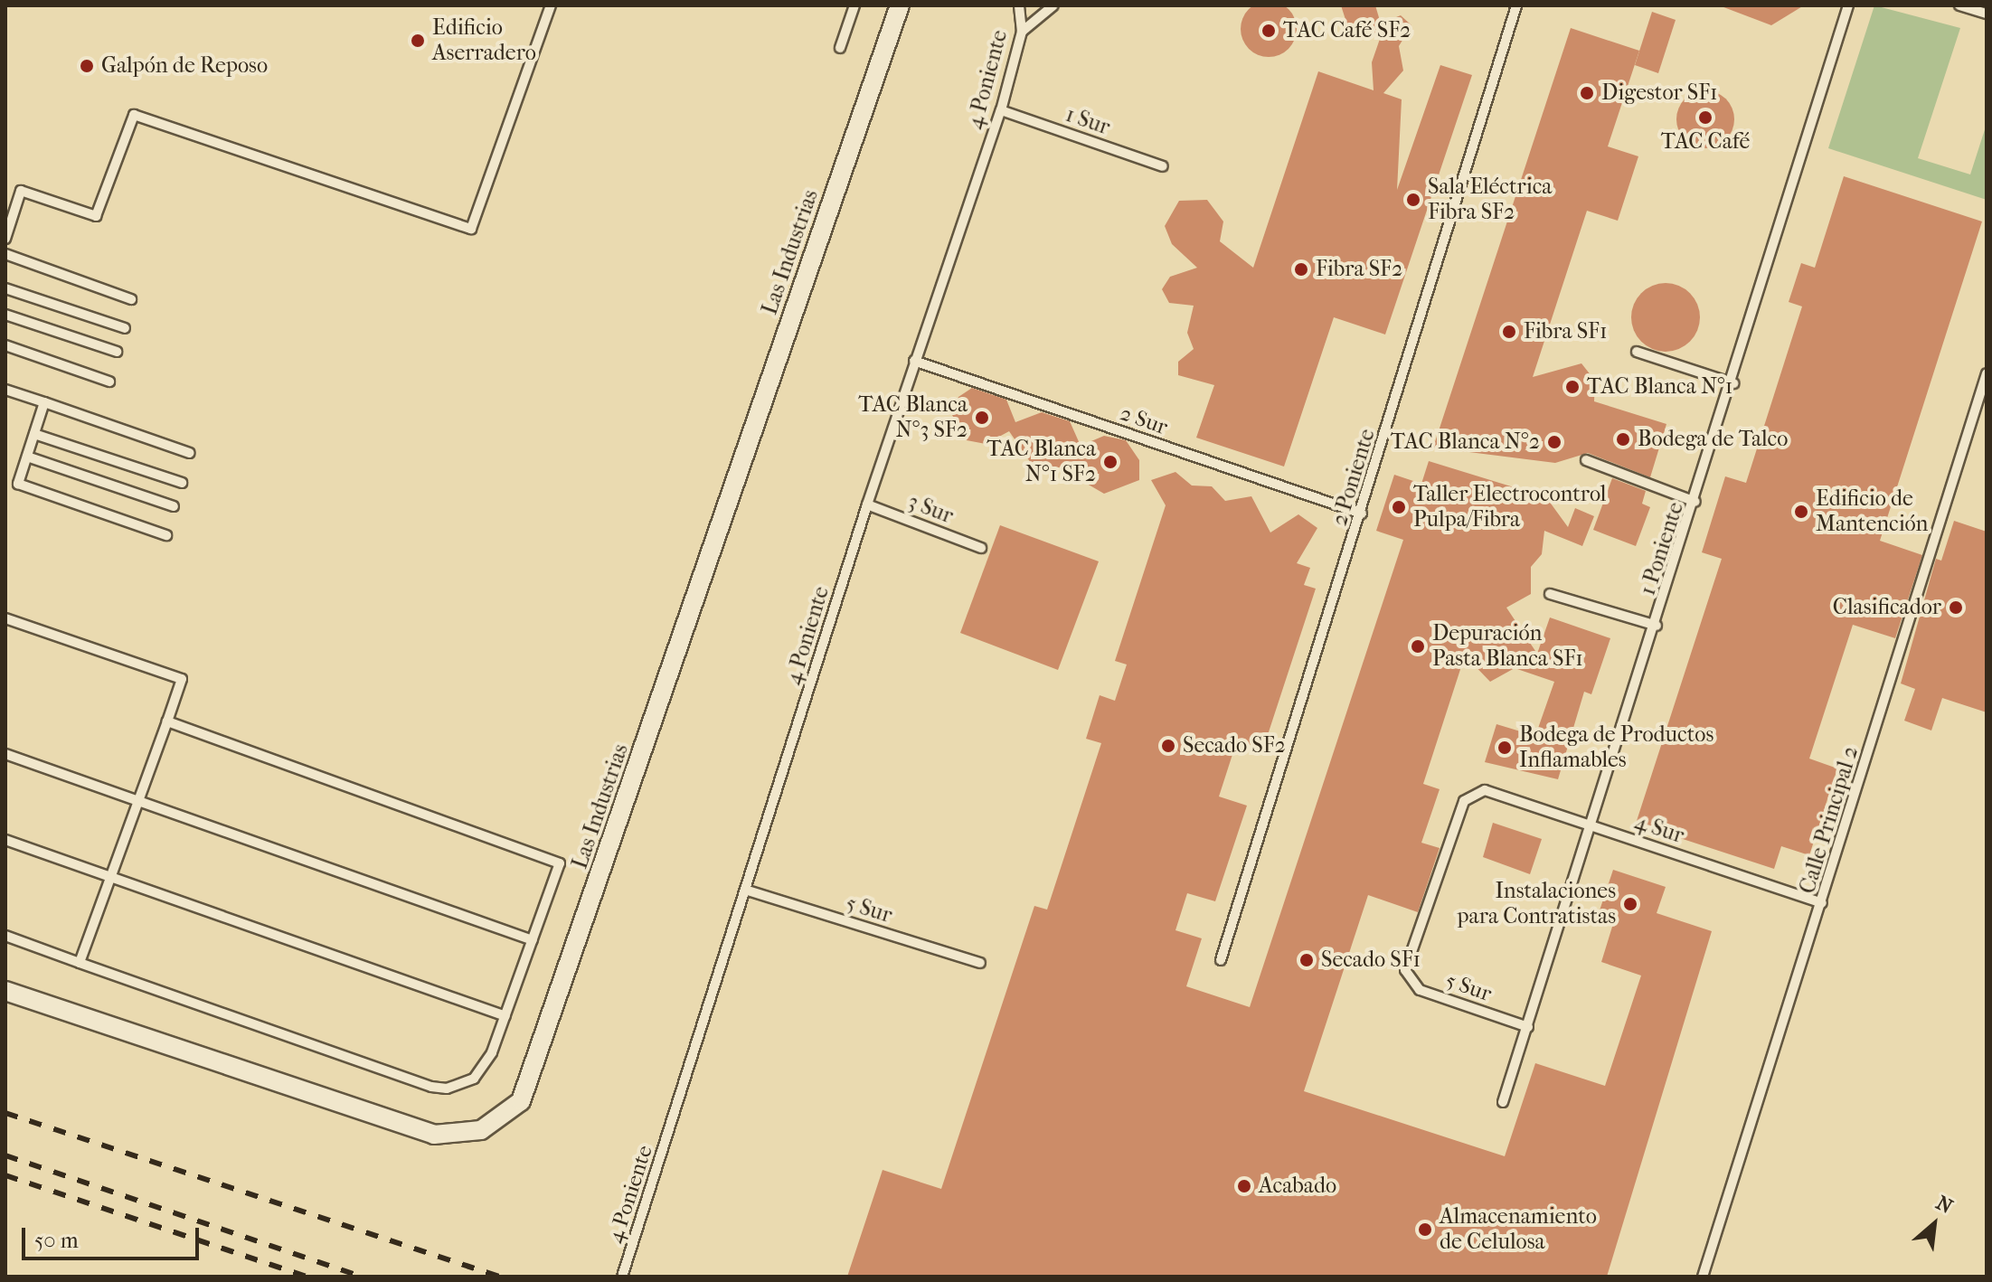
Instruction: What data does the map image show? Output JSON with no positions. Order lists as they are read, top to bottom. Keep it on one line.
{"streets":{"street":["Las Industrias"],"lane":["4 Poniente","1 Sur","2 Sur","2 Poniente","3 Sur","1 Poniente","Calle Principal 2","4 Sur","5 Sur"]},"crossings":[["4 Poniente","1 Sur"],["4 Poniente","2 Sur"],["4 Poniente","3 Sur"],["4 Poniente","5 Sur"],["2 Sur","2 Poniente"],["1 Poniente","4 Sur"],["1 Poniente","5 Sur"],["Calle Principal 2","4 Sur"],["4 Sur","5 Sur"]],"places":["TAC Café SF2","Edificio Aserradero","Galpón de Reposo","Digestor SF1","TAC Café","Sala Eléctrica Fibra SF2","Fibra SF2","Fibra SF1","TAC Blanca N°1","TAC Blanca N°3 SF2","Bodega de Talco","TAC Blanca N°2","TAC Blanca N°1 SF2","Taller Electrocontrol Pulpa/Fibra","Edificio de Mantención","Clasificador","Depuración Pasta Blanca SF1","Secado SF2","Bodega de Productos Inflamables","Instalaciones para Contratistas","Secado SF1","Acabado","Almacenamiento de Celulosa"],"scale_bar":"50 m","north":"top right"}
